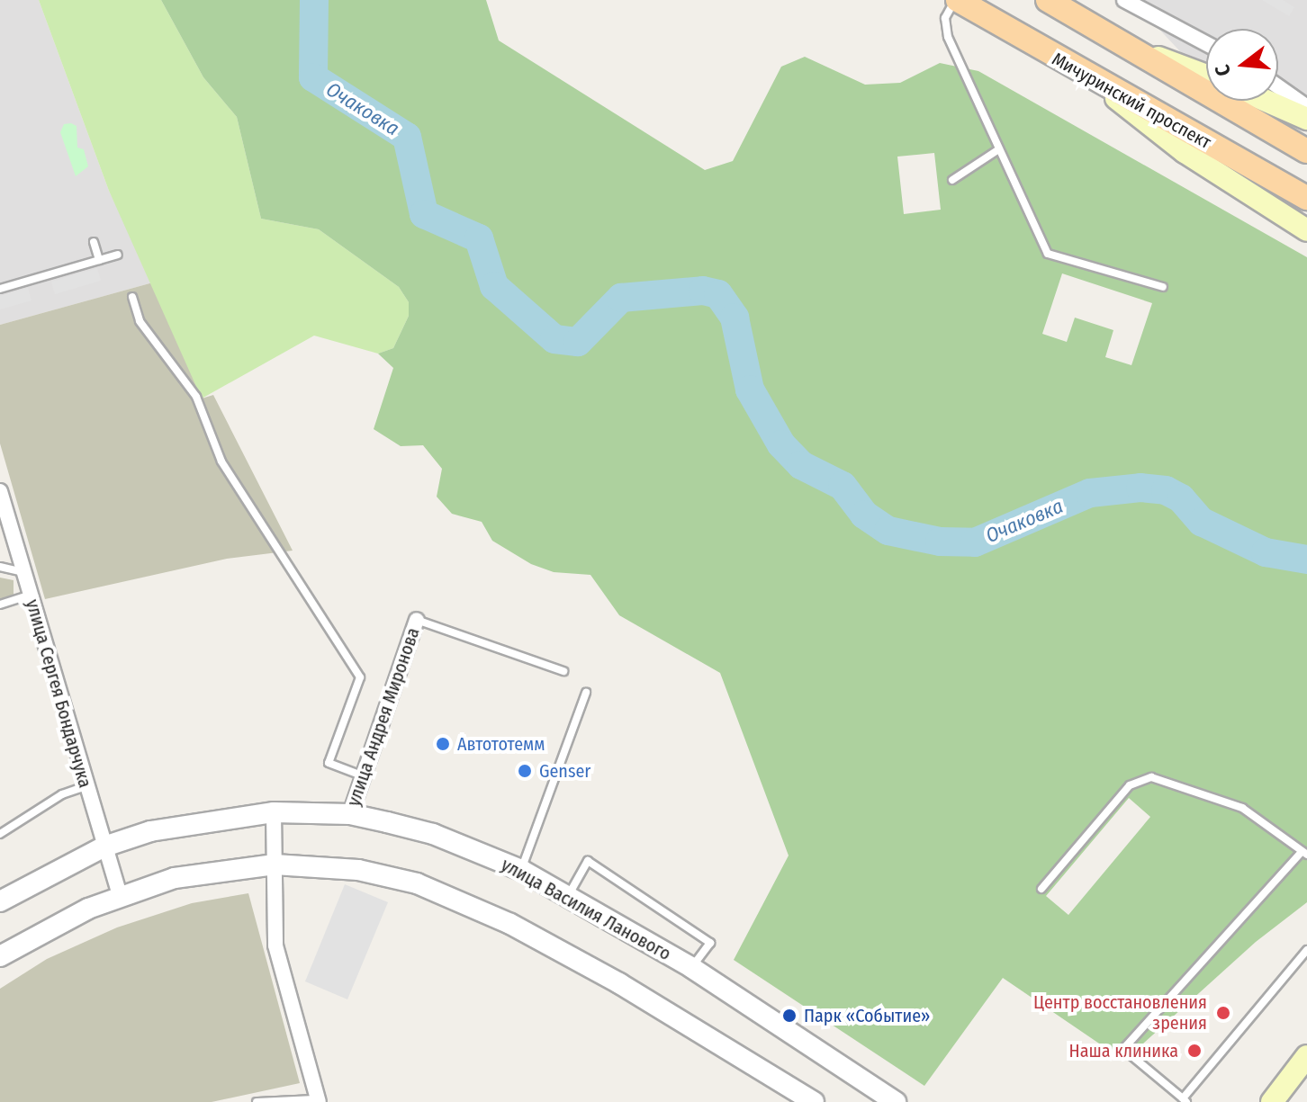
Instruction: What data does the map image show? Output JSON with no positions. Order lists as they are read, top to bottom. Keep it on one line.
{"streets":{"main road":["Мичуринский проспект"],"street":["улица Сергея Бондарчука","улица Андрея Миронова","улица Василия Ланового"]},"crossings":[["улица Сергея Бондарчука","улица Василия Ланового"],["улица Андрея Миронова","улица Василия Ланового"]],"water":["Очаковка"],"places":["Автототемм","Genser","Центр восстановления зрения","Парк «Событие»","Наша клиника"],"north":"left"}
